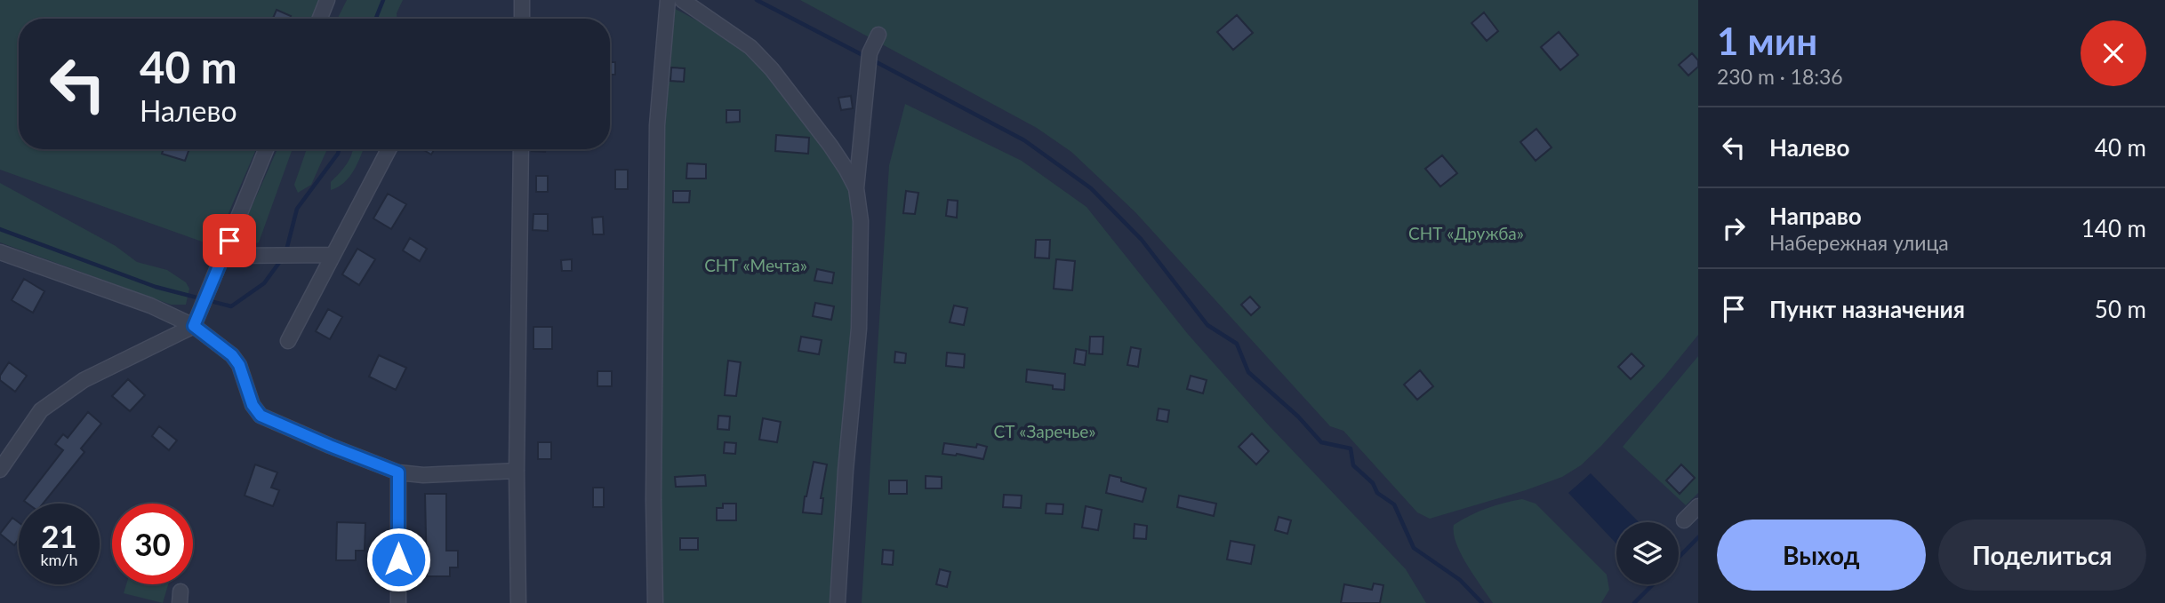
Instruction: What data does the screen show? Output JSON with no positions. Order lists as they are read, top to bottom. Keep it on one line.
{"parks":["СНТ «Дружба»","СНТ «Мечта»","СТ «Заречье»"],"page":{"heading":["1 мин","230 m · 18:36"],"turn":["40 m","Налево"],"list":[{"name":"Налево","value":"40 m"},{"name":"Направо","note":"Набережная улица","value":"140 m"},{"name":"Пункт назначения","value":"50 m"}],"speed":"21 km/h","limit":"30","buttons":["Выход","Поделиться"]}}
